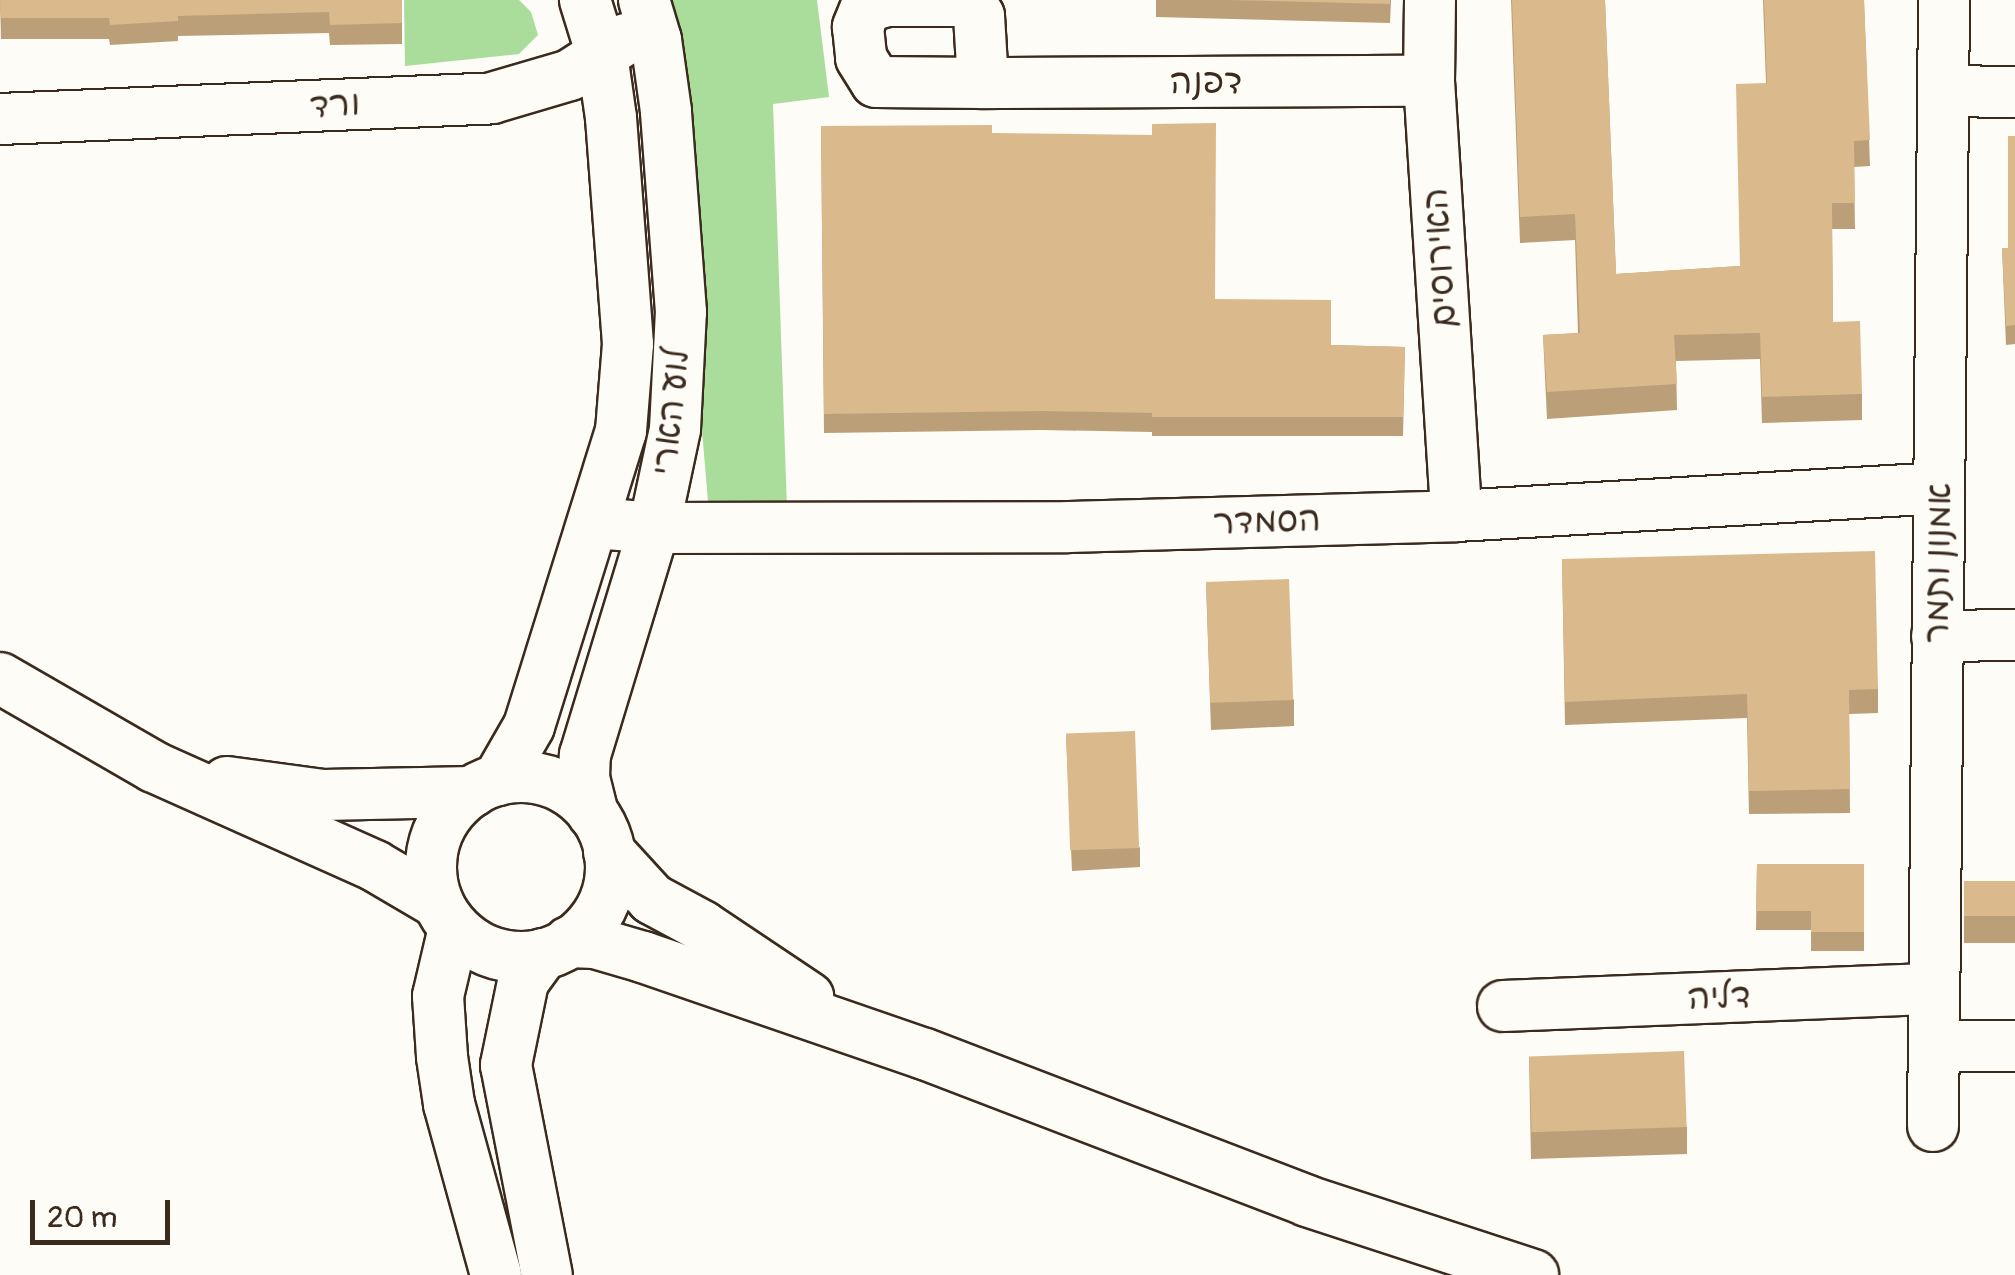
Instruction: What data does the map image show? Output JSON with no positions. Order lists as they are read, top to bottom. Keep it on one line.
{"streets":{"street":["דפנה","ורד","האירוסים","לוע הארי","הסמדר","אמנון ותמר","דליה"]},"crossings":[["דפנה","האירוסים"],["ורד","לוע הארי"],["האירוסים","הסמדר"],["לוע הארי","הסמדר"],["הסמדר","אמנון ותמר"],["אמנון ותמר","דליה"]],"scale_bar":"20 m"}
